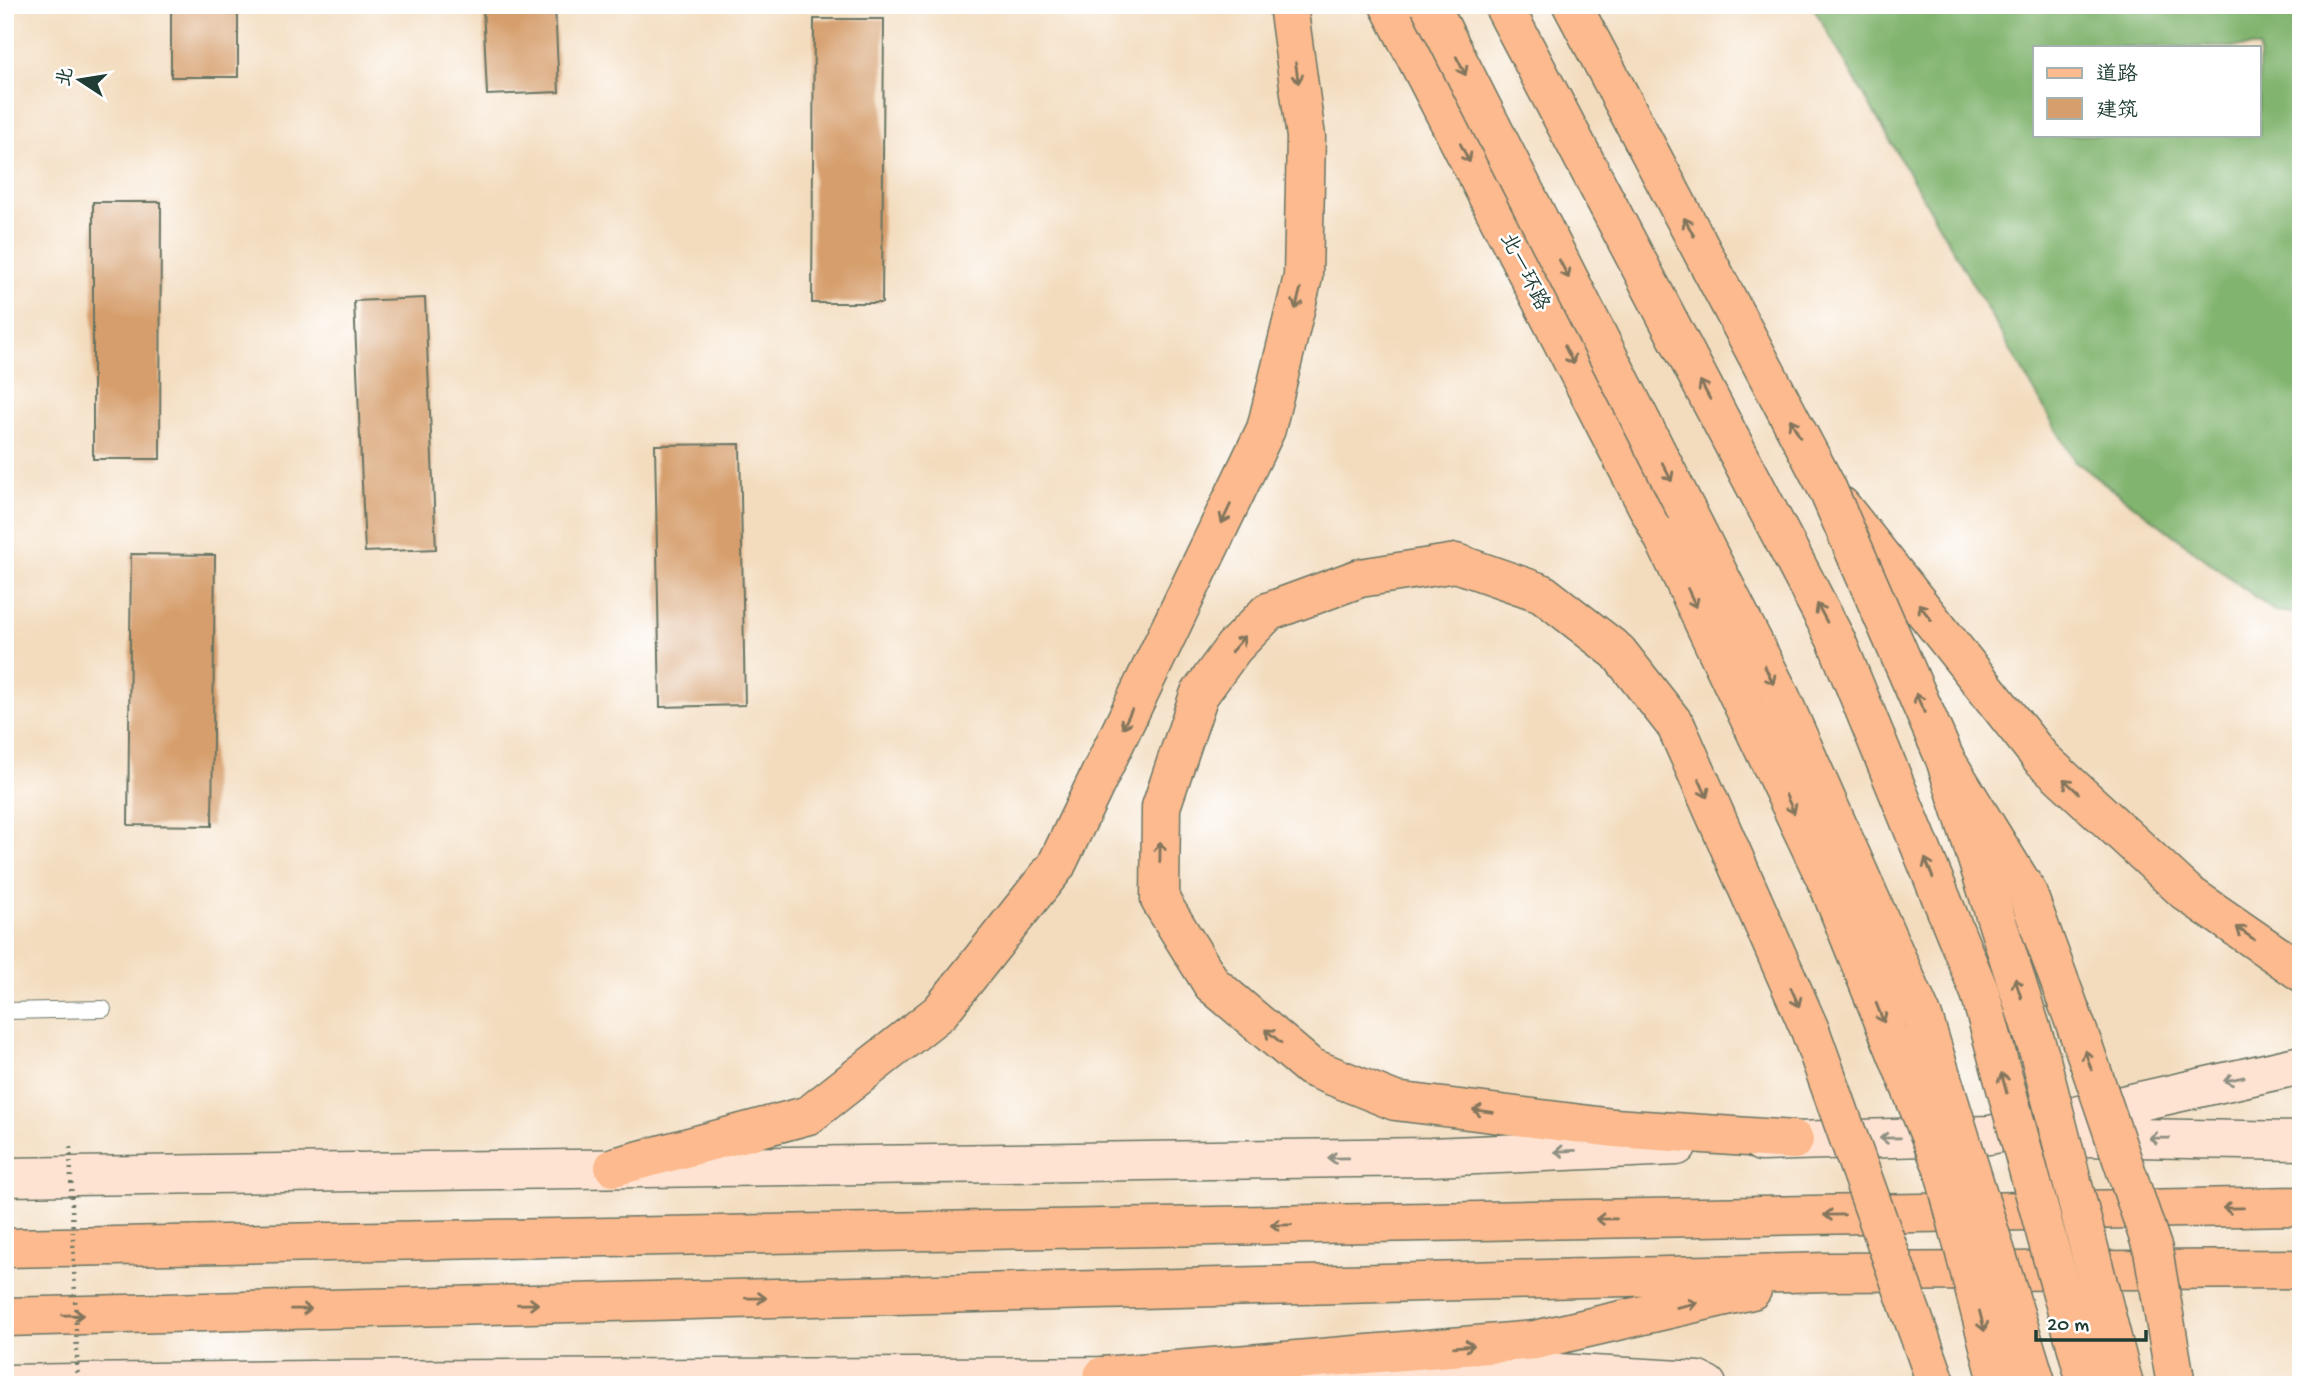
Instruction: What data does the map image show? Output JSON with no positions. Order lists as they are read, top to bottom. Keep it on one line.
{"streets":{"main road":["北一环路"]},"legend":["道路","建筑"],"scale_bar":"20 m","north":"left"}
